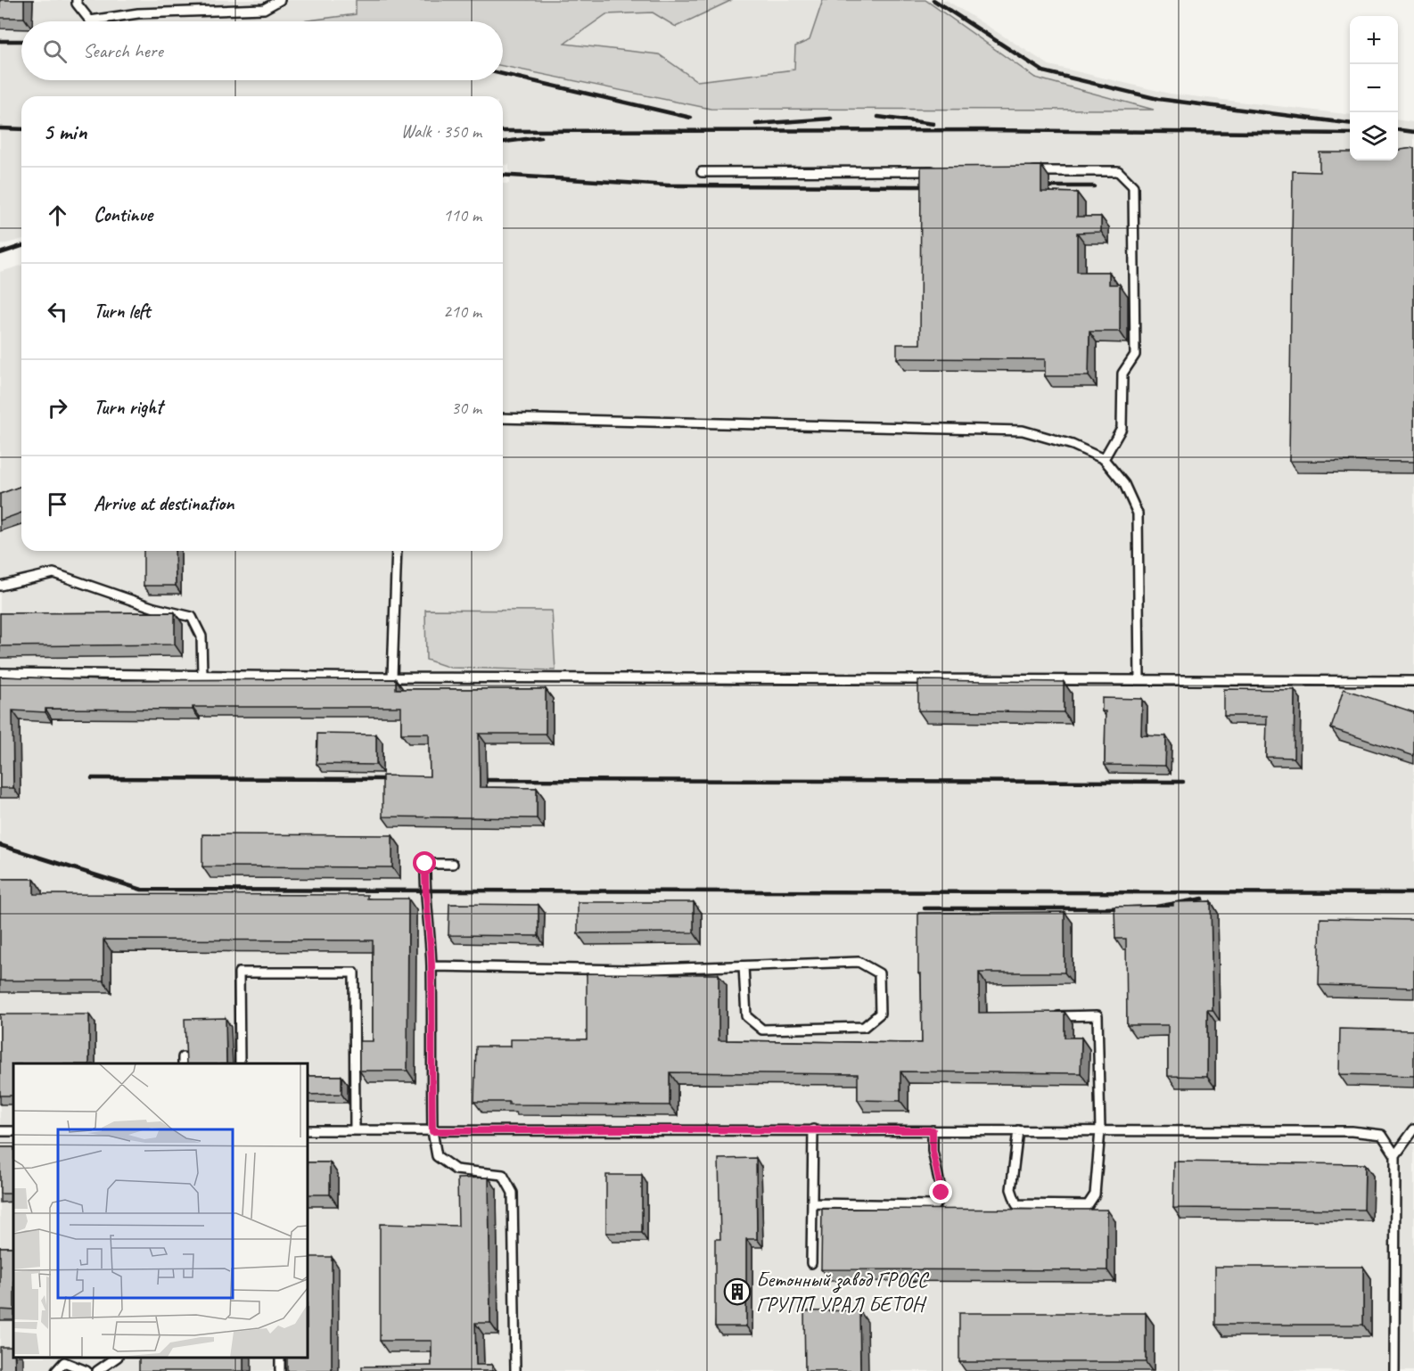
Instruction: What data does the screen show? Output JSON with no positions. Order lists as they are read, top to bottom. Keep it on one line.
{"places":{"building":["Бетонный завод ГРОСС ГРУПП УРАЛ БЕТОН"]},"page":{"map_buttons":["+","−"],"search":"Search here","heading":["5 min","Walk · 350 m"],"list":[["Continue","110 m"],["Turn left","210 m"],["Turn right","30 m"],"Arrive at destination"]}}
